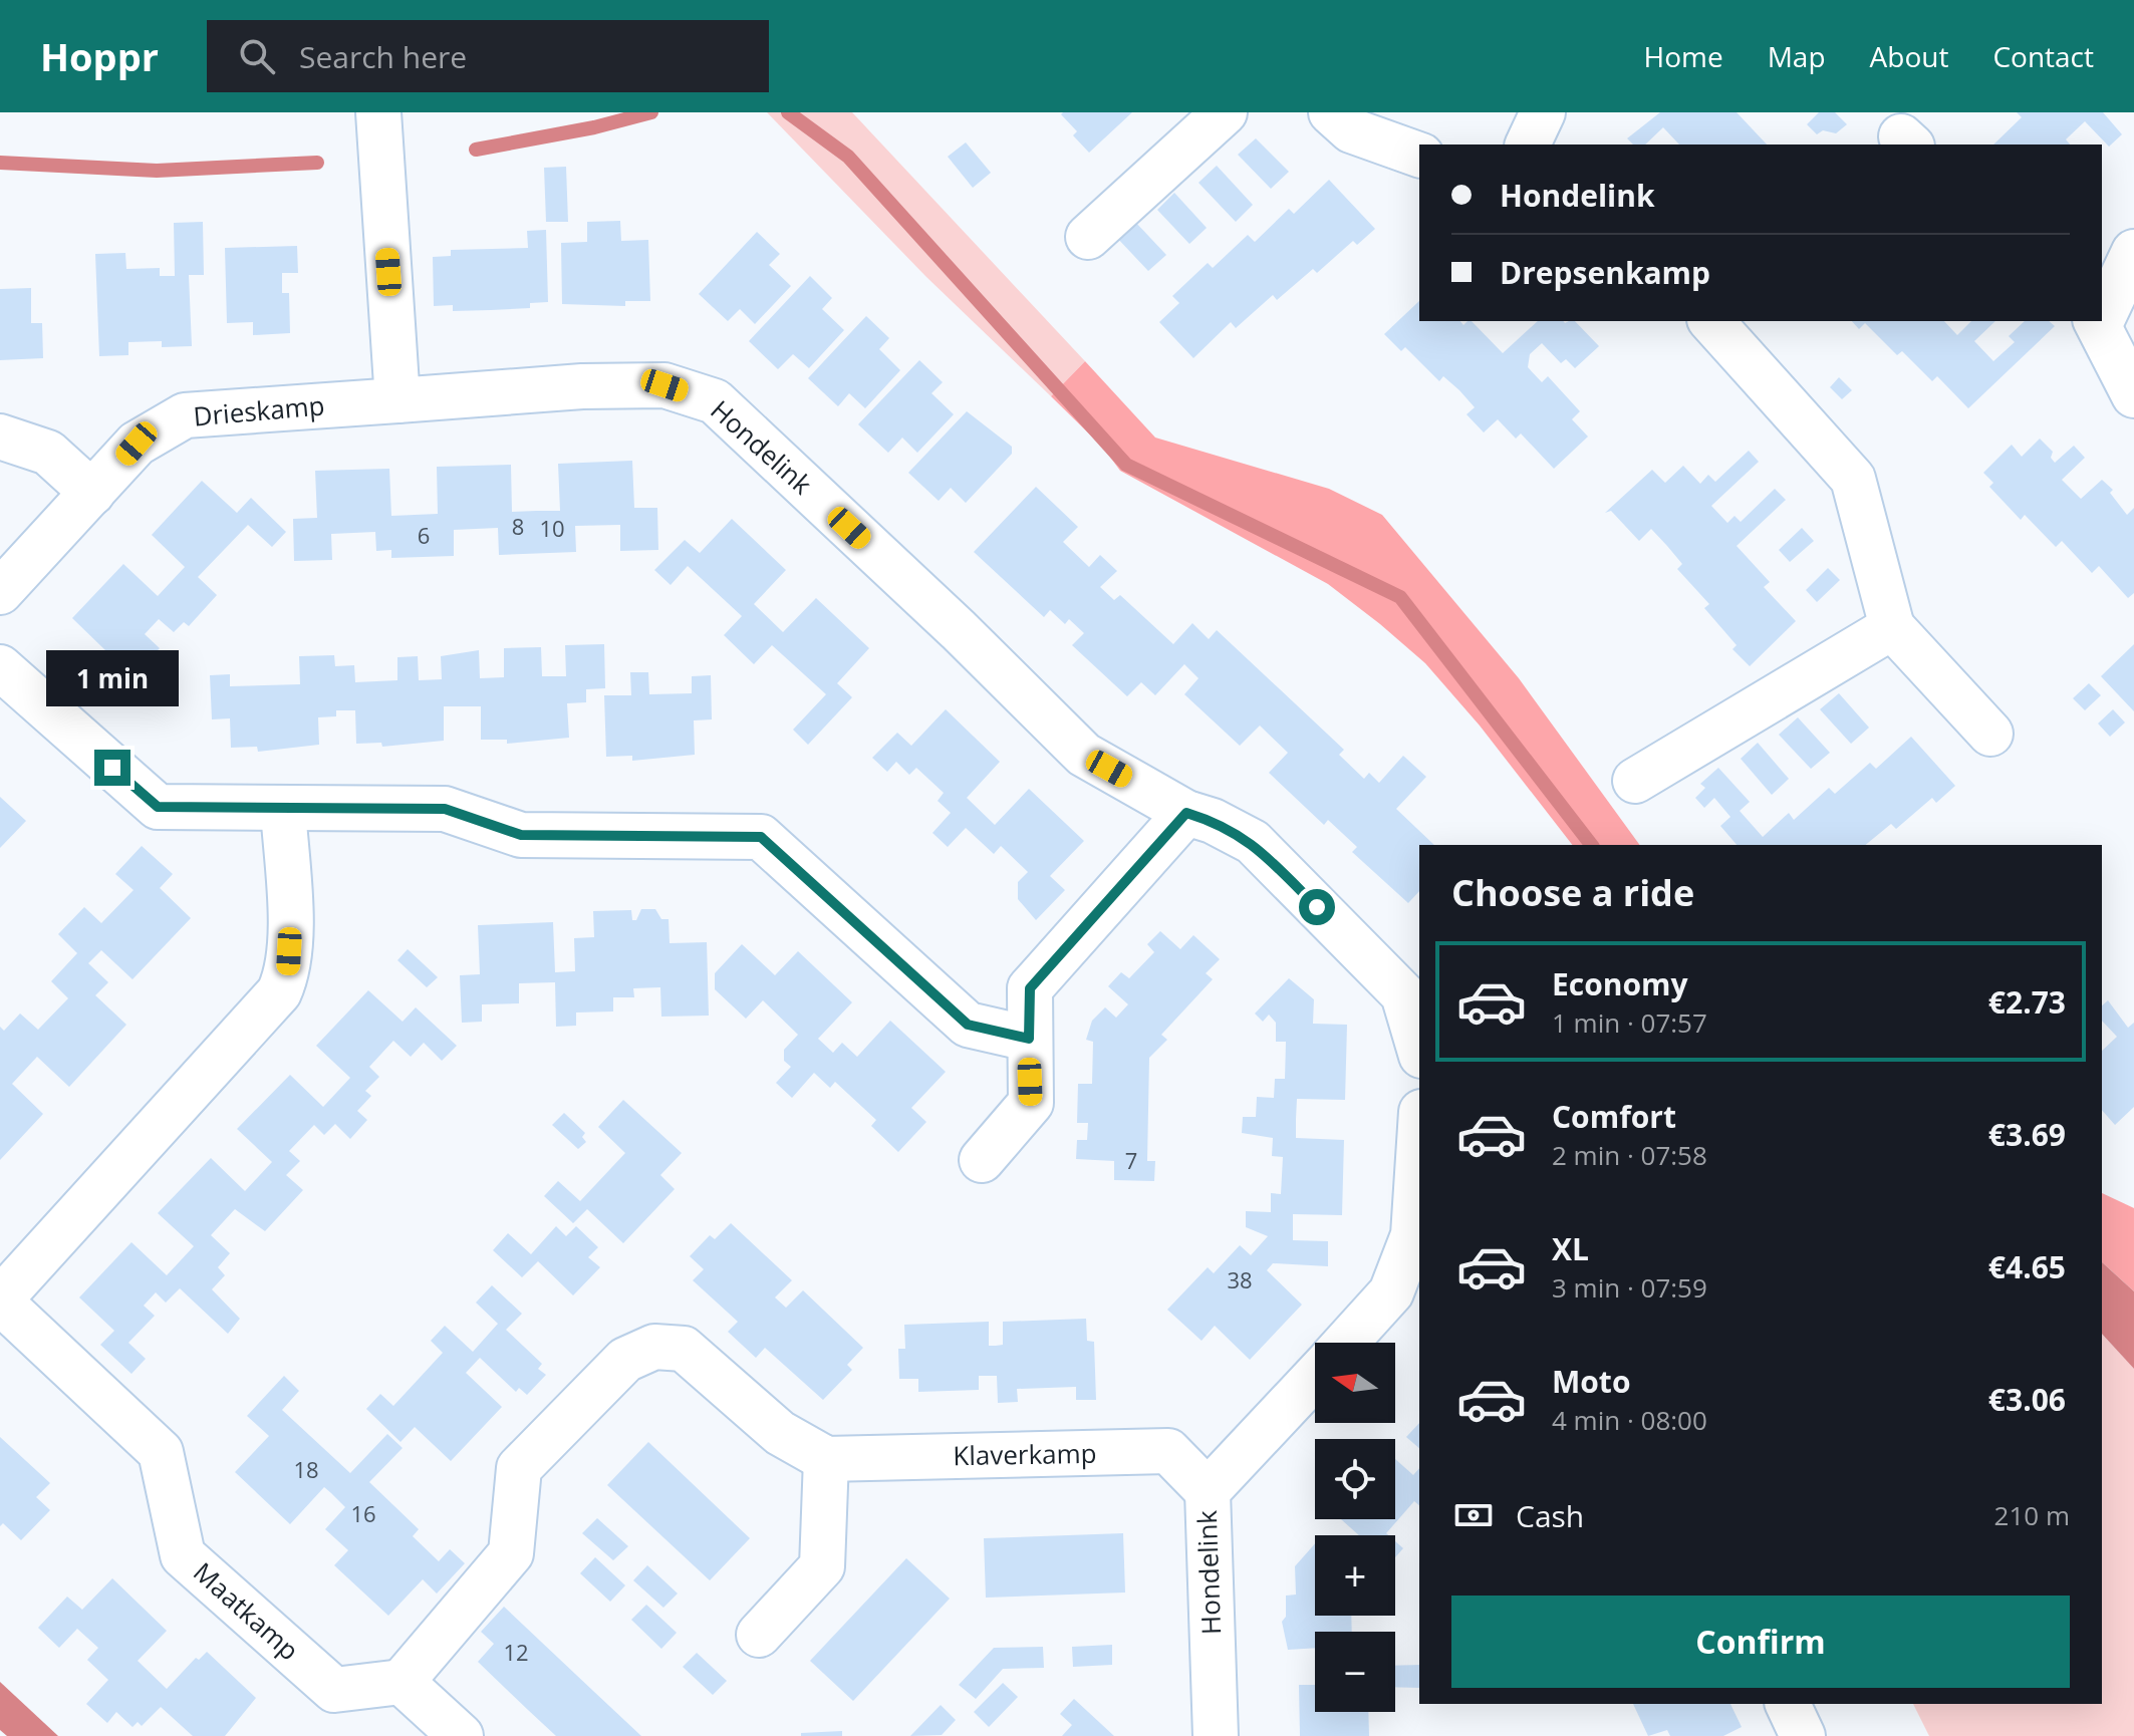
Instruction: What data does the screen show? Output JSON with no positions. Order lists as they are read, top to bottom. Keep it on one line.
{"streets":{"street":["Drieskamp","Hondelink","Klaverkamp","Maatkamp"]},"crossings":[["Drieskamp","Hondelink"],["Hondelink","Klaverkamp"]],"house_numbers":["8","10","6","7","38","18","16","12"],"north":"left","page":{"header":"Hoppr","search":"Search here","nav":["Home","Map","About","Contact"],"banner":["Hondelink","Drepsenkamp"],"bubble":"1 min","heading":"Choose a ride","list":[{"name":"Economy","note":"1 min · 07:57","value":"€2.73"},{"name":"Comfort","note":"2 min · 07:58","value":"€3.69"},{"name":"XL","note":"3 min · 07:59","value":"€4.65"},{"name":"Moto","note":"4 min · 08:00","value":"€3.06"}],"map_buttons":["+","−"],"pay":["Cash","210 m"],"buttons":"Confirm"}}
